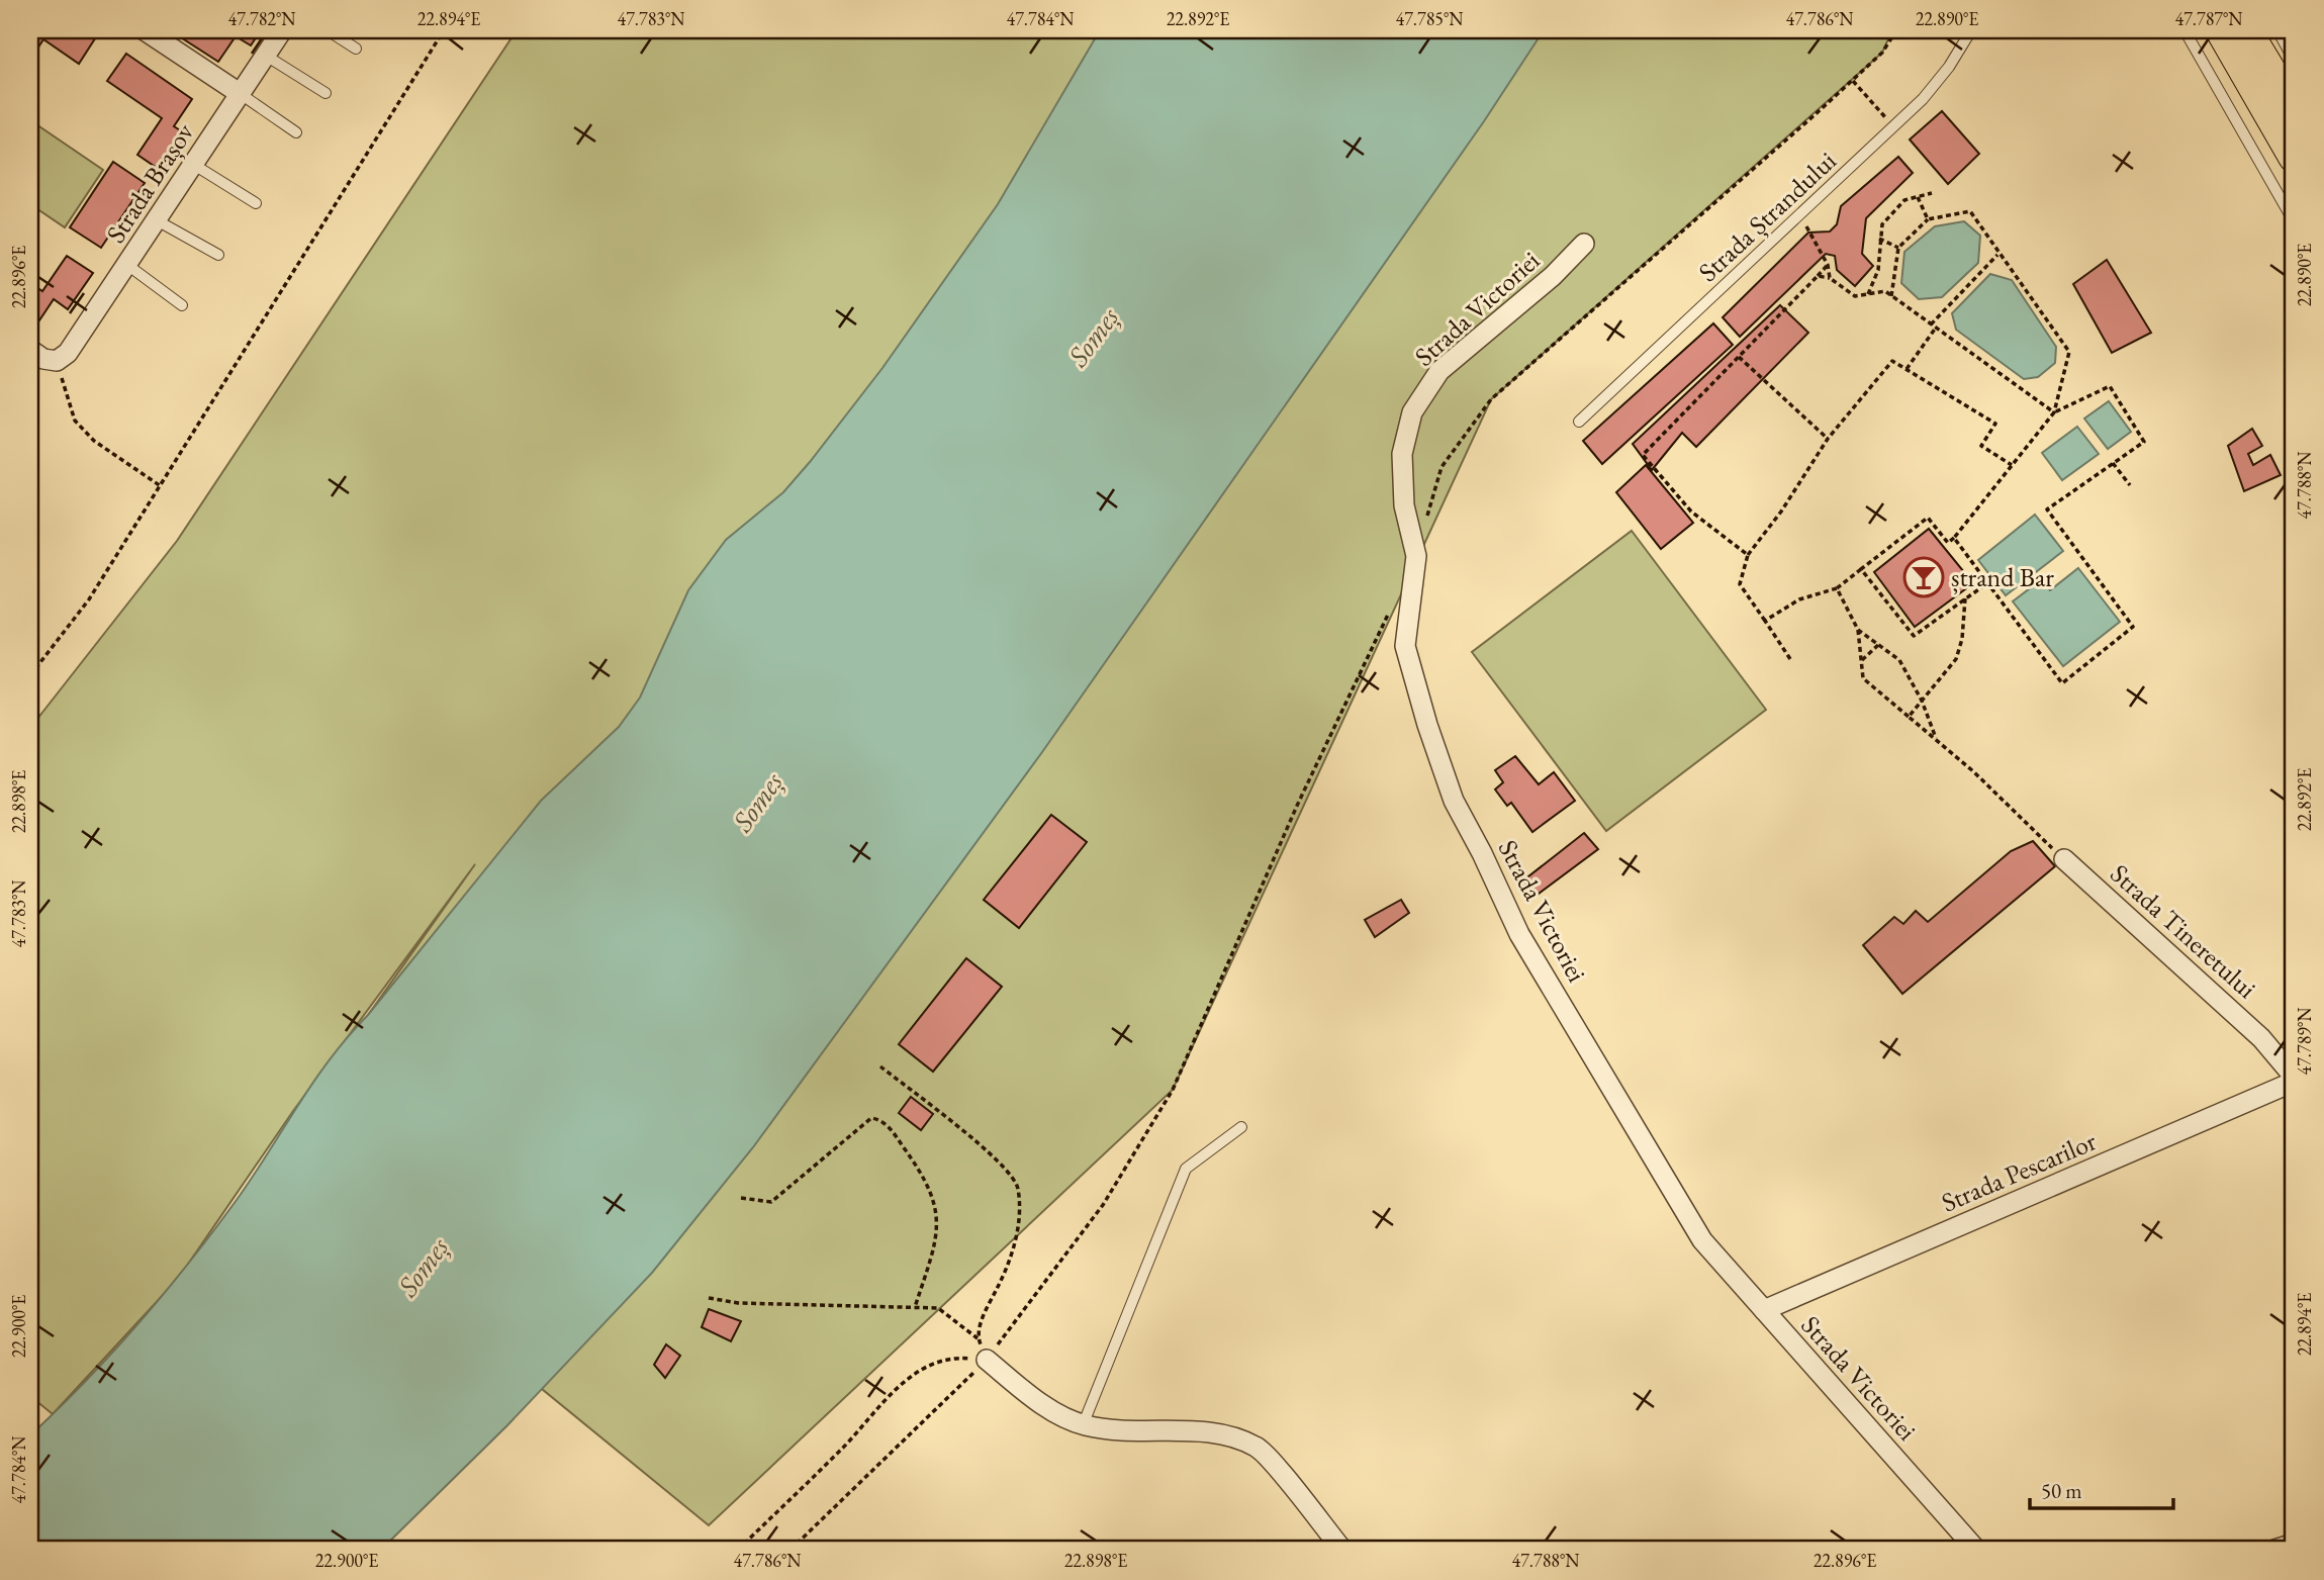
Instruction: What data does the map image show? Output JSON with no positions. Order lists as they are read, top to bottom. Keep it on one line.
{"streets":{"street":["Strada Brașov","Strada Victoriei","Strada Tineretului","Strada Pescarilor"],"lane":["Strada Ștrandului"]},"crossings":[["Strada Victoriei","Strada Pescarilor"],["Strada Tineretului","Strada Pescarilor"]],"water":["Someș"],"places":{"bar":["ștrand Bar"]},"scale_bar":"50 m","coordinates":["47.782°N","22.894°E","47.783°N","47.784°N","22.892°E","47.785°N","47.786°N","22.890°E","47.787°N","22.896°E","47.788°N","22.898°E","47.789°N","22.900°E"]}
